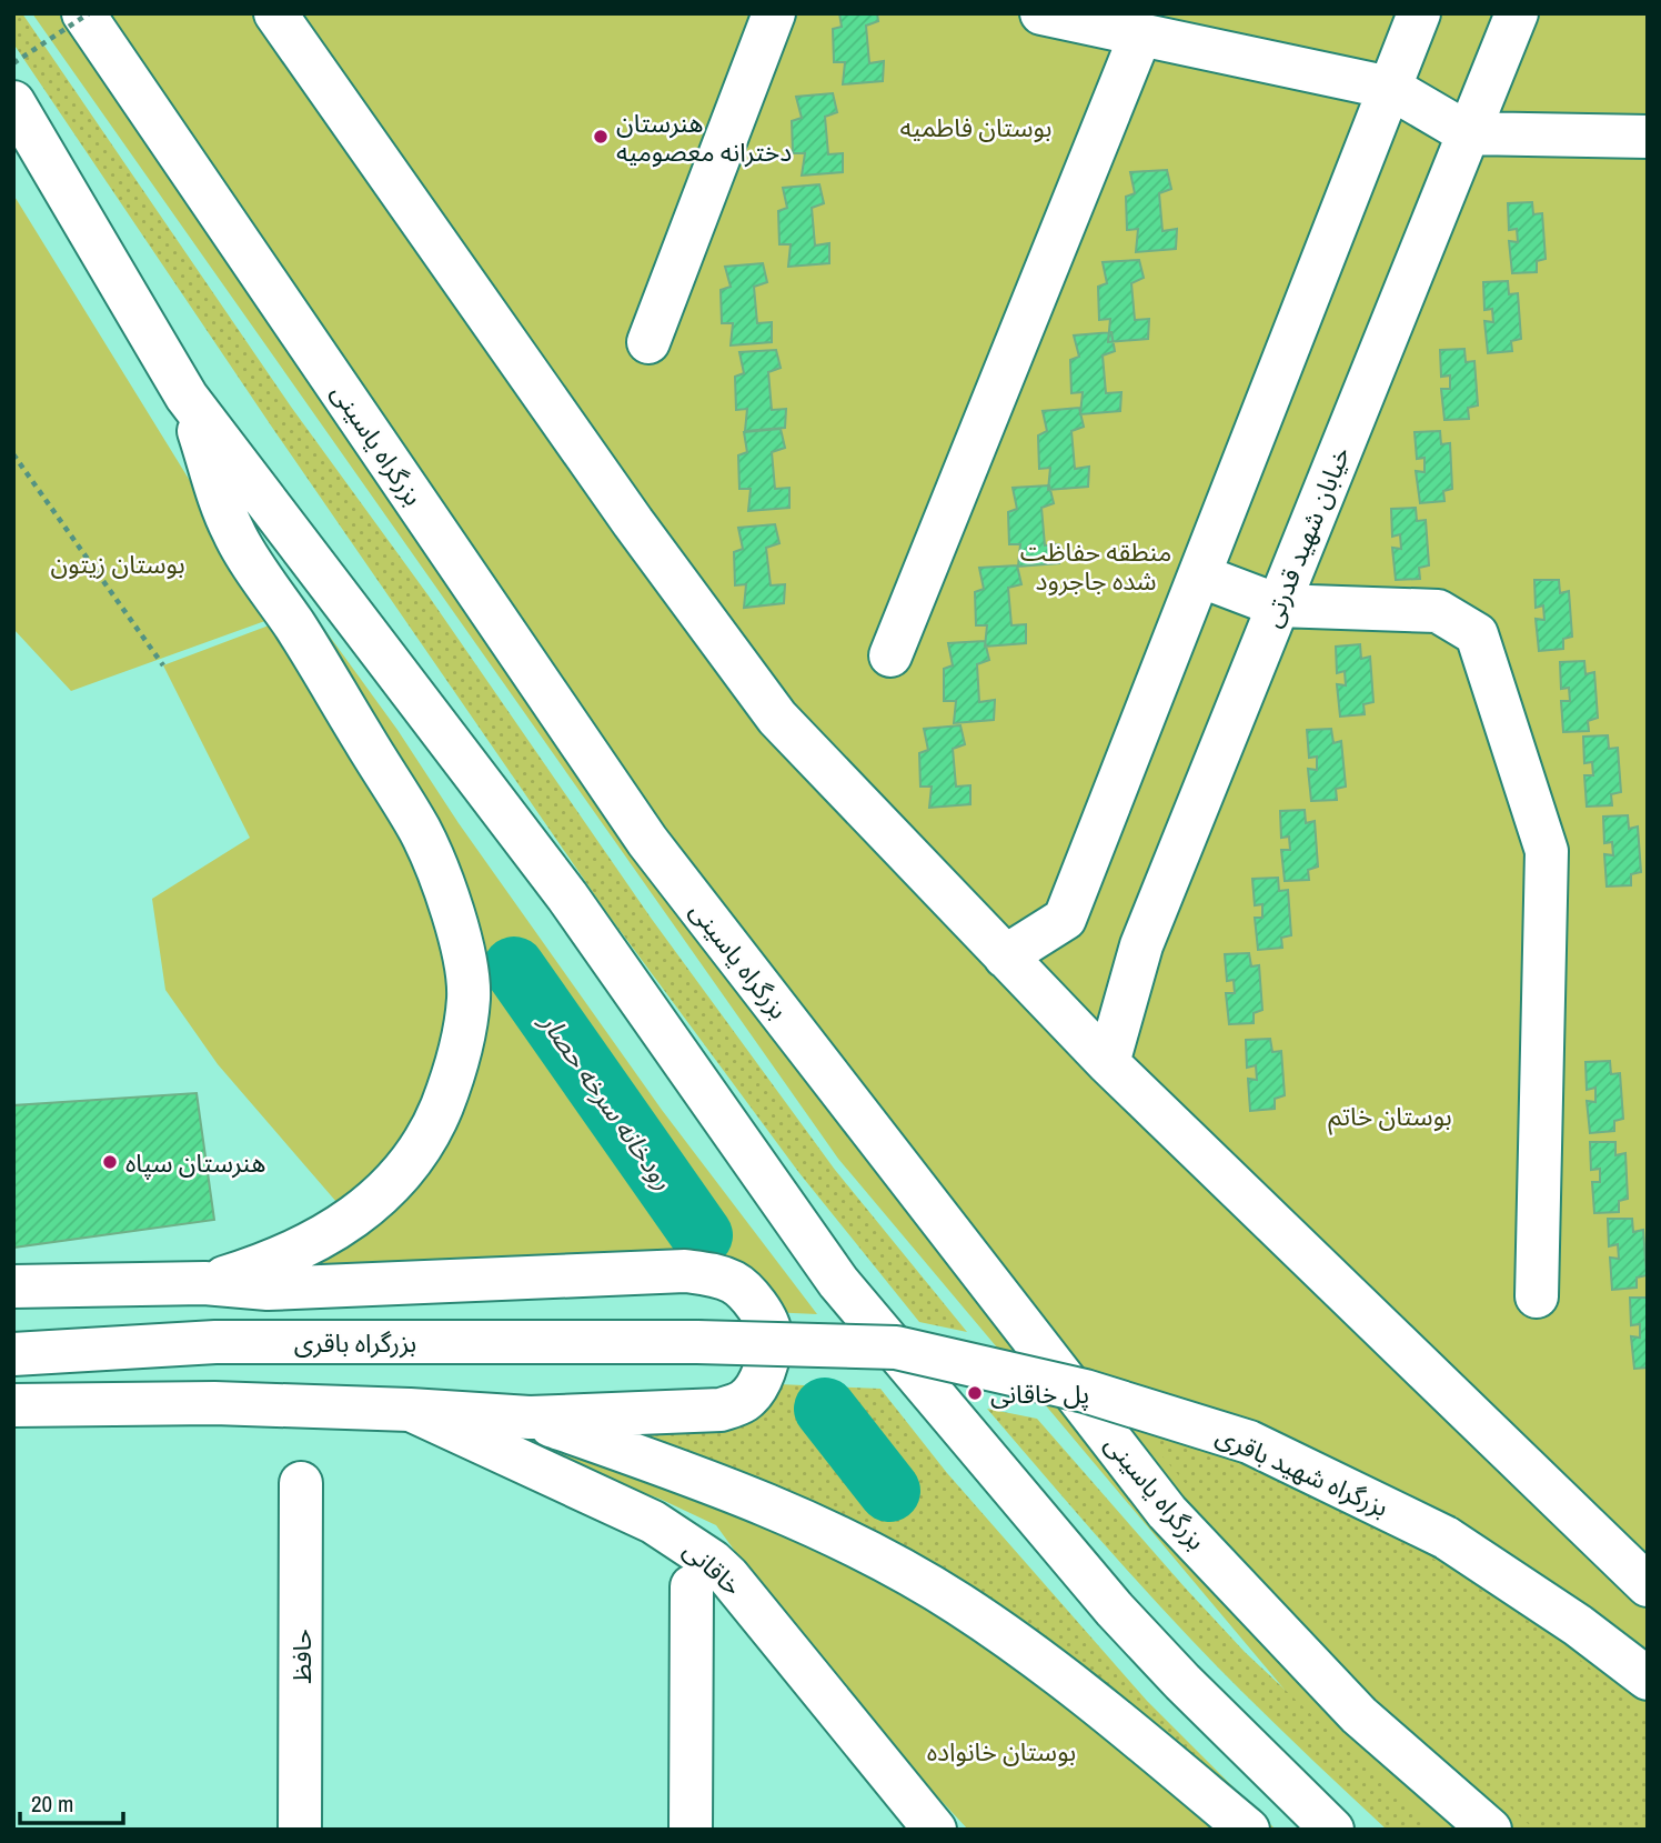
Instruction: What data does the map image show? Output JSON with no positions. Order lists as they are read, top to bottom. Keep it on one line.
{"streets":{"main road":["بزرگراه یاسینی","خیابان شهید قدرتی","بزرگراه باقری","بزرگراه شهید باقری","خاقانی","حافظ"]},"crossings":[["بزرگراه باقری","بزرگراه شهید باقری"]],"water":["رودخانه سرخه حصار"],"parks":["بوستان فاطمیه","منطقه حفاظت شده جاجرود","بوستان زیتون","بوستان خاتم","بوستان خانواده"],"places":["هنرستان دخترانه معصومیه","هنرستان سپاه","پل خاقانی"],"scale_bar":"20 m"}
